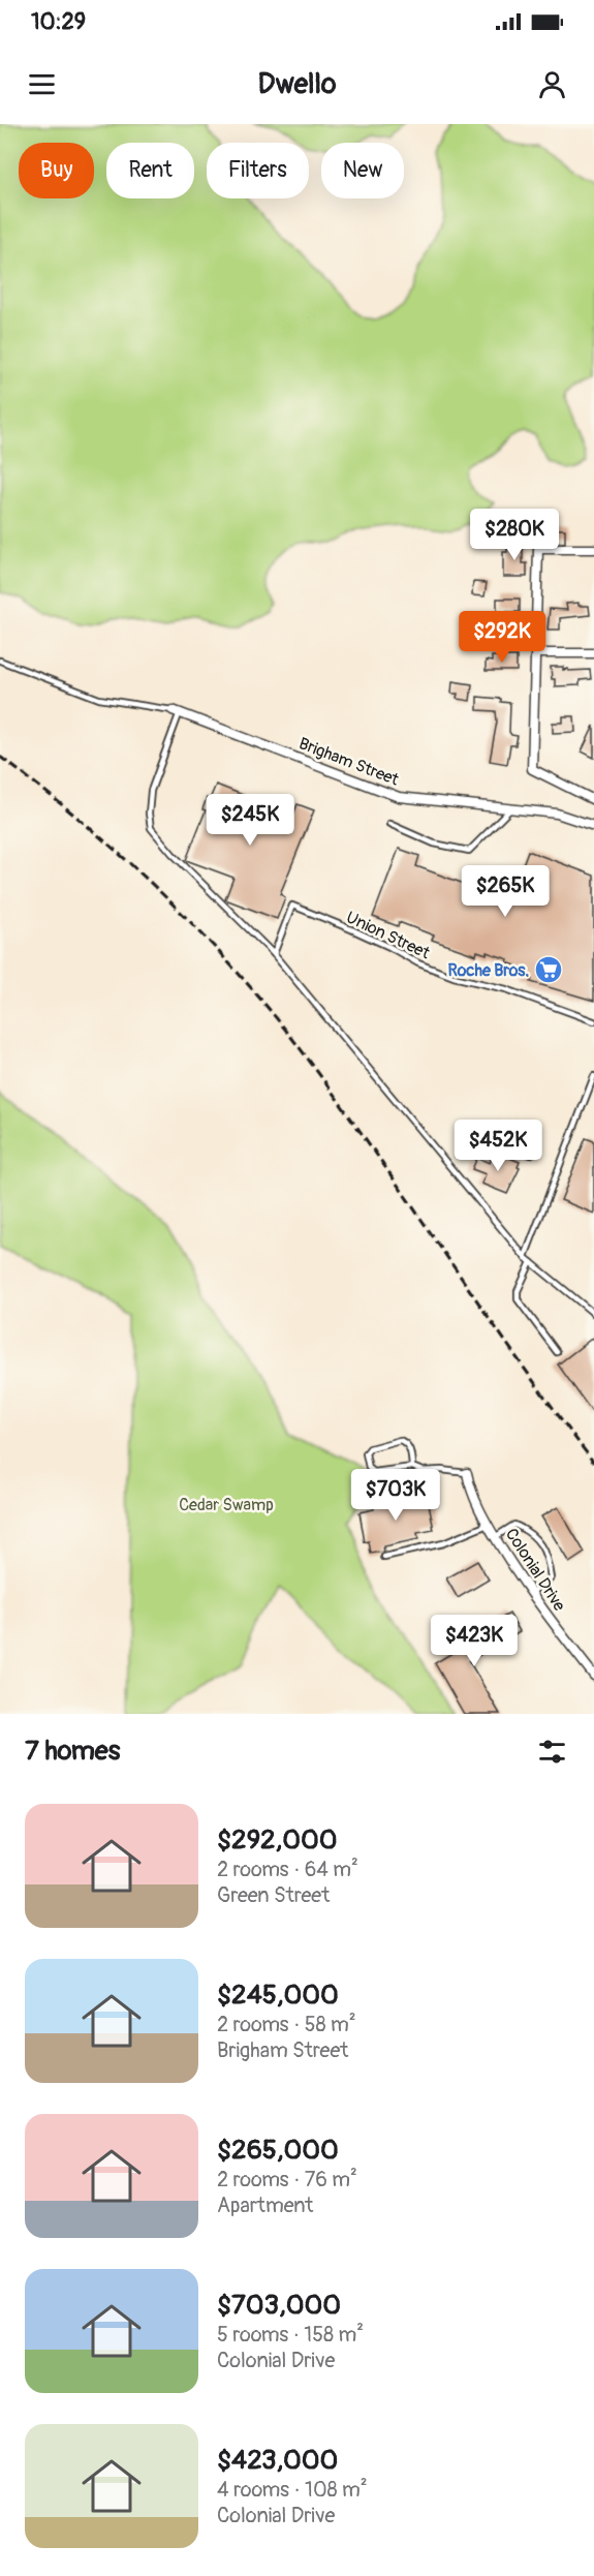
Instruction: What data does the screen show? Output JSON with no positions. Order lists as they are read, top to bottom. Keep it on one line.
{"streets":{"street":["Brigham Street","Colonial Drive"],"lane":["Union Street"]},"parks":["Cedar Swamp"],"places":{"supermarket":["Roche Bros."]},"page":{"status":"10:29","header":"Dwello","chip":["Buy","Rent","Filters","New"],"price":["$280K","$292K","$245K","$265K","$452K","$703K","$423K"],"heading":"7 homes","list":[{"name":"$292,000","note":"2 rooms · 64 m² · Green Street"},{"name":"$245,000","note":"2 rooms · 58 m² · Brigham Street"},{"name":"$265,000","note":"2 rooms · 76 m² · Apartment"},{"name":"$703,000","note":"5 rooms · 158 m² · Colonial Drive"},{"name":"$423,000","note":"4 rooms · 108 m² · Colonial Drive"}]}}
